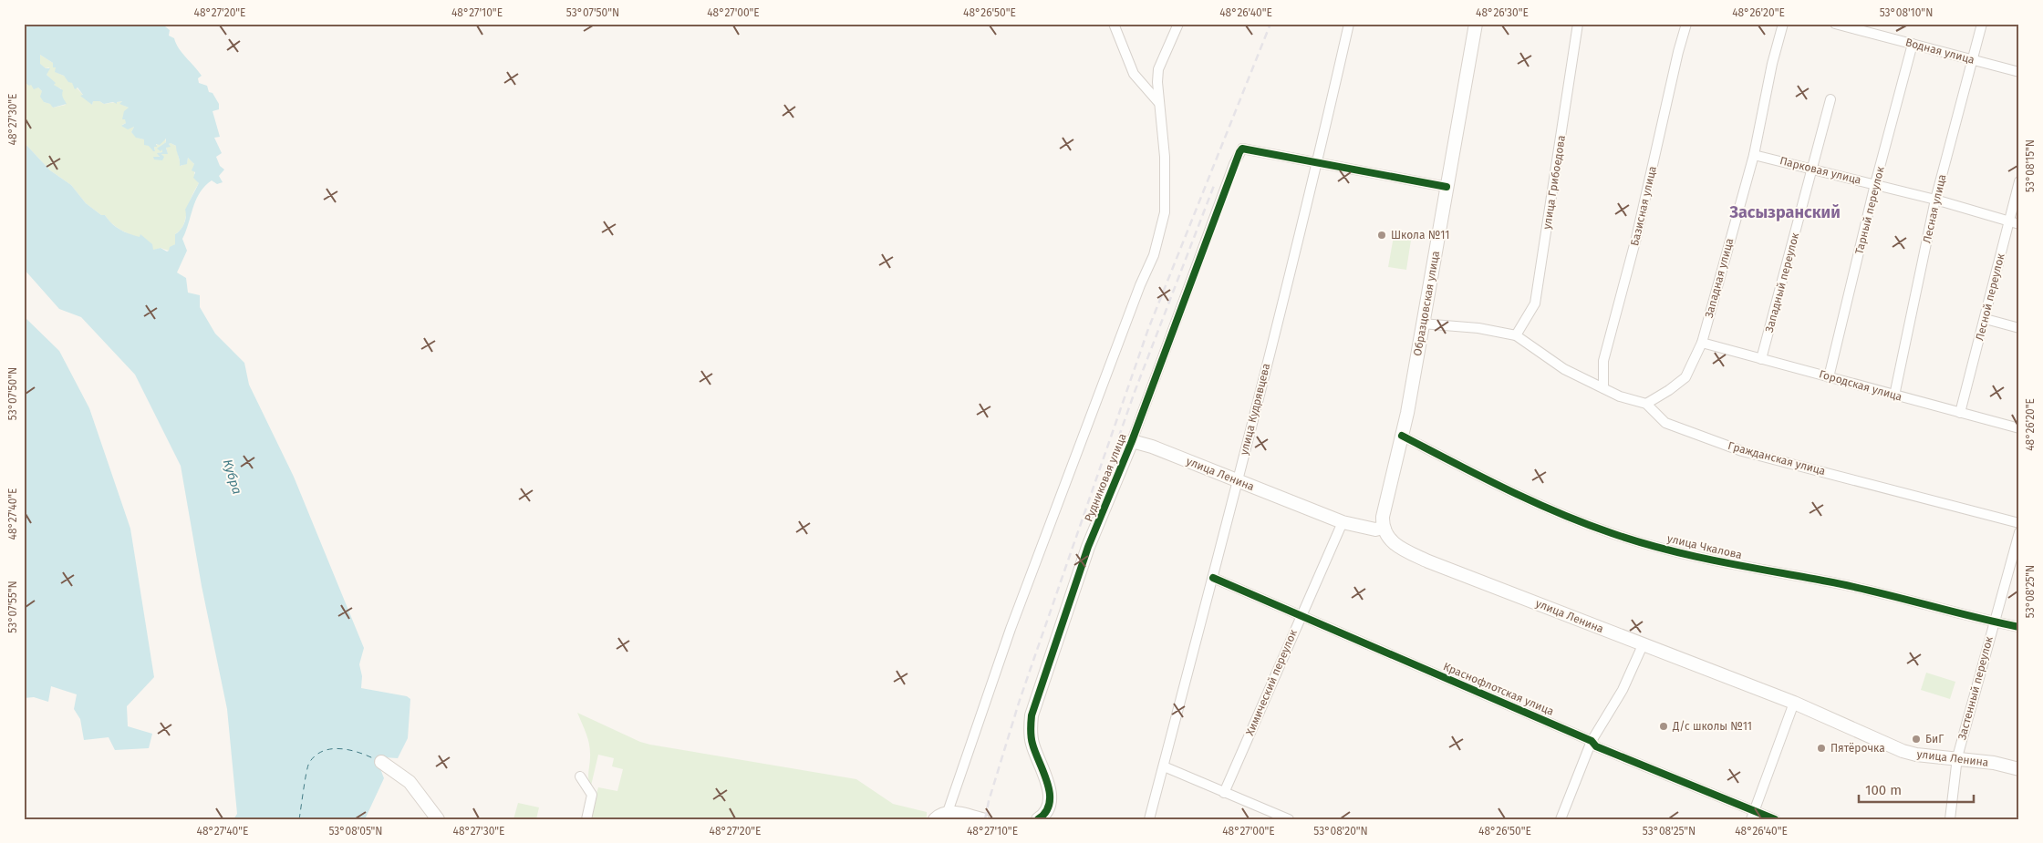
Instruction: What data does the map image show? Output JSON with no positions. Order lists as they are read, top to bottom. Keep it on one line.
{"streets":{"main road":["Образцовская улица","улица Ленина","Рудниковая улица"],"street":["Водная улица","Парковая улица","улица Грибоедова","Базисная улица","Лесная улица","Тарный переулок","Западная улица","Западный переулок","Лесной переулок","Городская улица","улица Кудрявцева","Гражданская улица","улица Чкалова","Химический переулок","Застенный переулок","Краснофлотская улица"]},"crossings":[["Водная улица","Лесная улица"],["Водная улица","Тарный переулок"],["Парковая улица","Лесная улица"],["Парковая улица","Тарный переулок"],["Парковая улица","Западная улица"],["Парковая улица","Западный переулок"],["Парковая улица","Лесной переулок"],["улица Грибоедова","Гражданская улица"],["Базисная улица","Гражданская улица"],["Лесная улица","Городская улица"],["Тарный переулок","Городская улица"],["Западная улица","Городская улица"],["Западная улица","Гражданская улица"],["Западный переулок","Городская улица"],["Лесной переулок","Городская улица"],["Образцовская улица","Гражданская улица"],["Образцовская улица","улица Ленина"],["Образцовская улица","улица Чкалова"],["улица Кудрявцева","улица Ленина"],["улица Кудрявцева","Рудниковая улица"],["улица Кудрявцева","Краснофлотская улица"],["улица Ленина","Рудниковая улица"],["улица Ленина","Химический переулок"],["улица Ленина","Застенный переулок"],["улица Чкалова","Застенный переулок"],["Химический переулок","Краснофлотская улица"]],"districts":["Засызранский"],"water":["Кубра"],"places":["Школа №11","Д/с школы №11","БиГ","Пятёрочка"],"scale_bar":"100 m","coordinates":["48°27'20\"E","48°27'10\"E","53°07'50\"N","48°27'00\"E","48°26'50\"E","48°26'40\"E","48°26'30\"E","48°26'20\"E","53°08'10\"N","48°27'30\"E","53°08'15\"N","48°27'40\"E","53°08'25\"N","53°07'55\"N","53°08'05\"N","53°08'20\"N"]}
